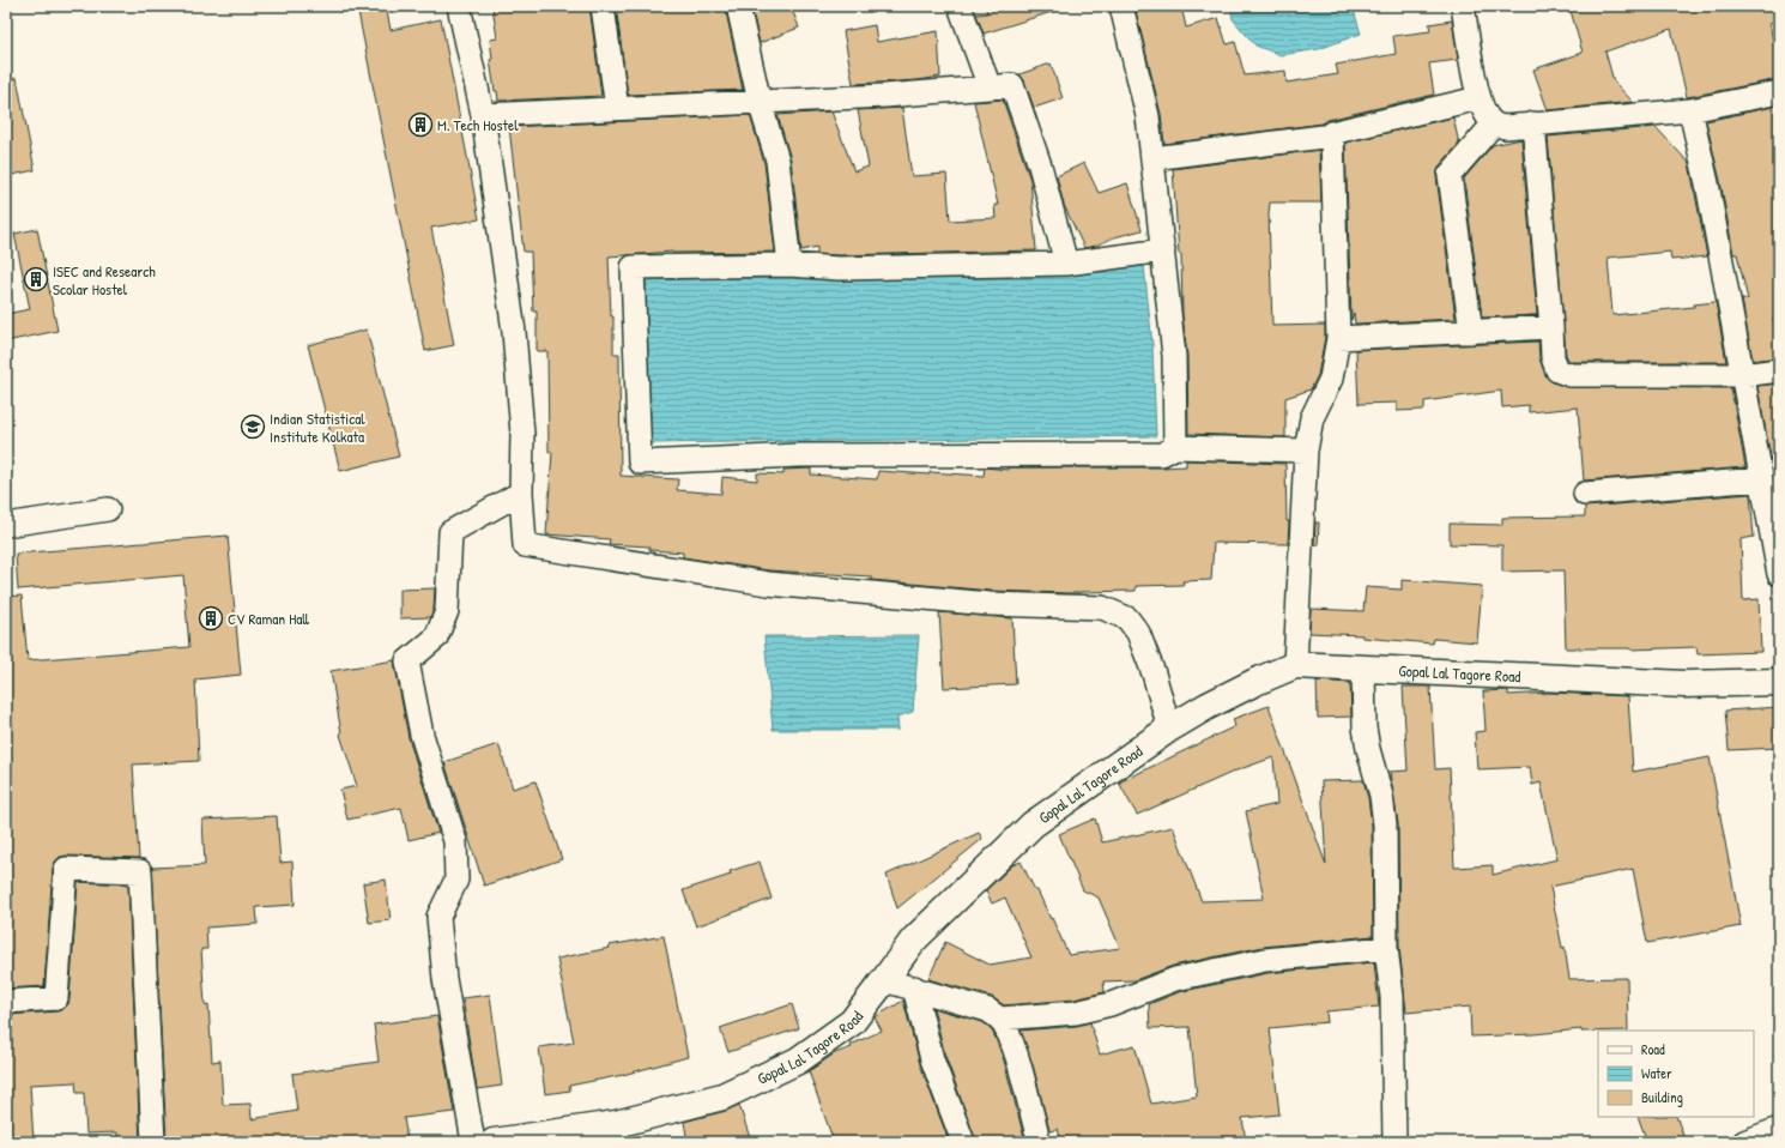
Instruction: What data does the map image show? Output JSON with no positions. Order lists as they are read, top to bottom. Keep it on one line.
{"streets":{"street":["Gopal Lal Tagore Road"]},"places":{"building":["M. Tech Hostel","ISEC and Research Scolar Hostel","CV Raman Hall"],"school or university":["Indian Statistical Institute Kolkata"]},"legend":["Road","Water","Building"]}
